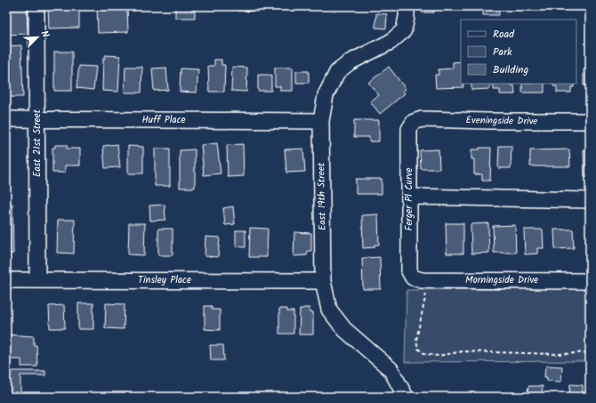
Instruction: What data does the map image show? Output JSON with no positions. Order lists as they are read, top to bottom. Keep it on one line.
{"streets":{"street":["Huff Place","Eveningside Drive","East 21st Street","East 19th Street","Ferger Pl Curve","Tinsley Place","Morningside Drive"]},"crossings":[["Huff Place","East 21st Street"],["Huff Place","East 19th Street"],["Eveningside Drive","Ferger Pl Curve"],["East 21st Street","Tinsley Place"],["East 19th Street","Tinsley Place"],["Ferger Pl Curve","Morningside Drive"]],"legend":["Road","Park","Building"],"north":"top right"}
